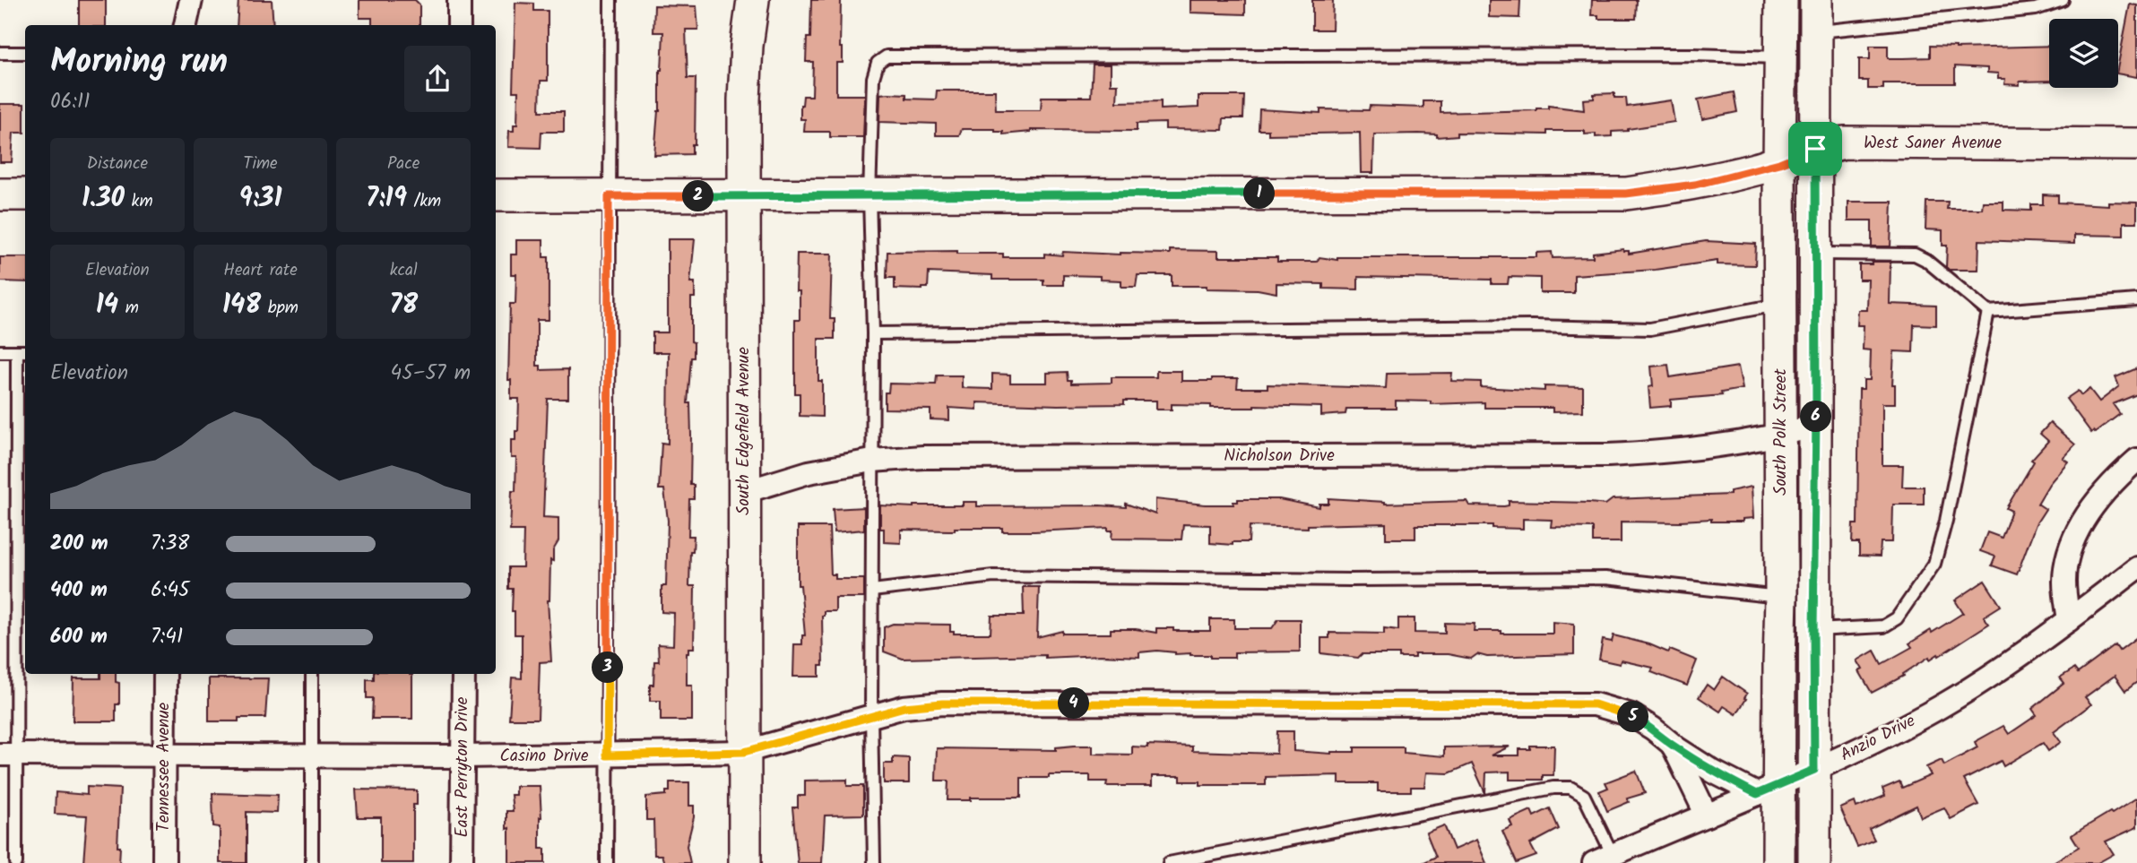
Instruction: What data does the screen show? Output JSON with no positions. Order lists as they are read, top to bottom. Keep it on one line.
{"streets":{"street":["West Saner Avenue","South Edgefield Avenue","South Polk Street","Nicholson Drive","Anzio Drive","Casino Drive","Tennessee Avenue","East Perryton Drive"]},"crossings":[["West Saner Avenue","South Edgefield Avenue"],["West Saner Avenue","South Polk Street"],["South Edgefield Avenue","Nicholson Drive"],["South Edgefield Avenue","Casino Drive"],["South Polk Street","Nicholson Drive"],["South Polk Street","Anzio Drive"],["South Polk Street","Casino Drive"],["Anzio Drive","Casino Drive"],["Casino Drive","Tennessee Avenue"],["Casino Drive","East Perryton Drive"]],"page":{"heading":["Morning run","06:11"],"stats":[["Distance","1.30 km"],["Time","9:31"],["Pace","7:19 /km"],["Elevation","14 m"],["Heart rate","148 bpm"],["kcal","78"]],"pins":["1","2","6","3","4","5"],"chart":["Elevation","45–57 m"],"list":[{"name":"200 m","note":"7:38"},{"name":"400 m","note":"6:45"},{"name":"600 m","note":"7:41"}]}}
